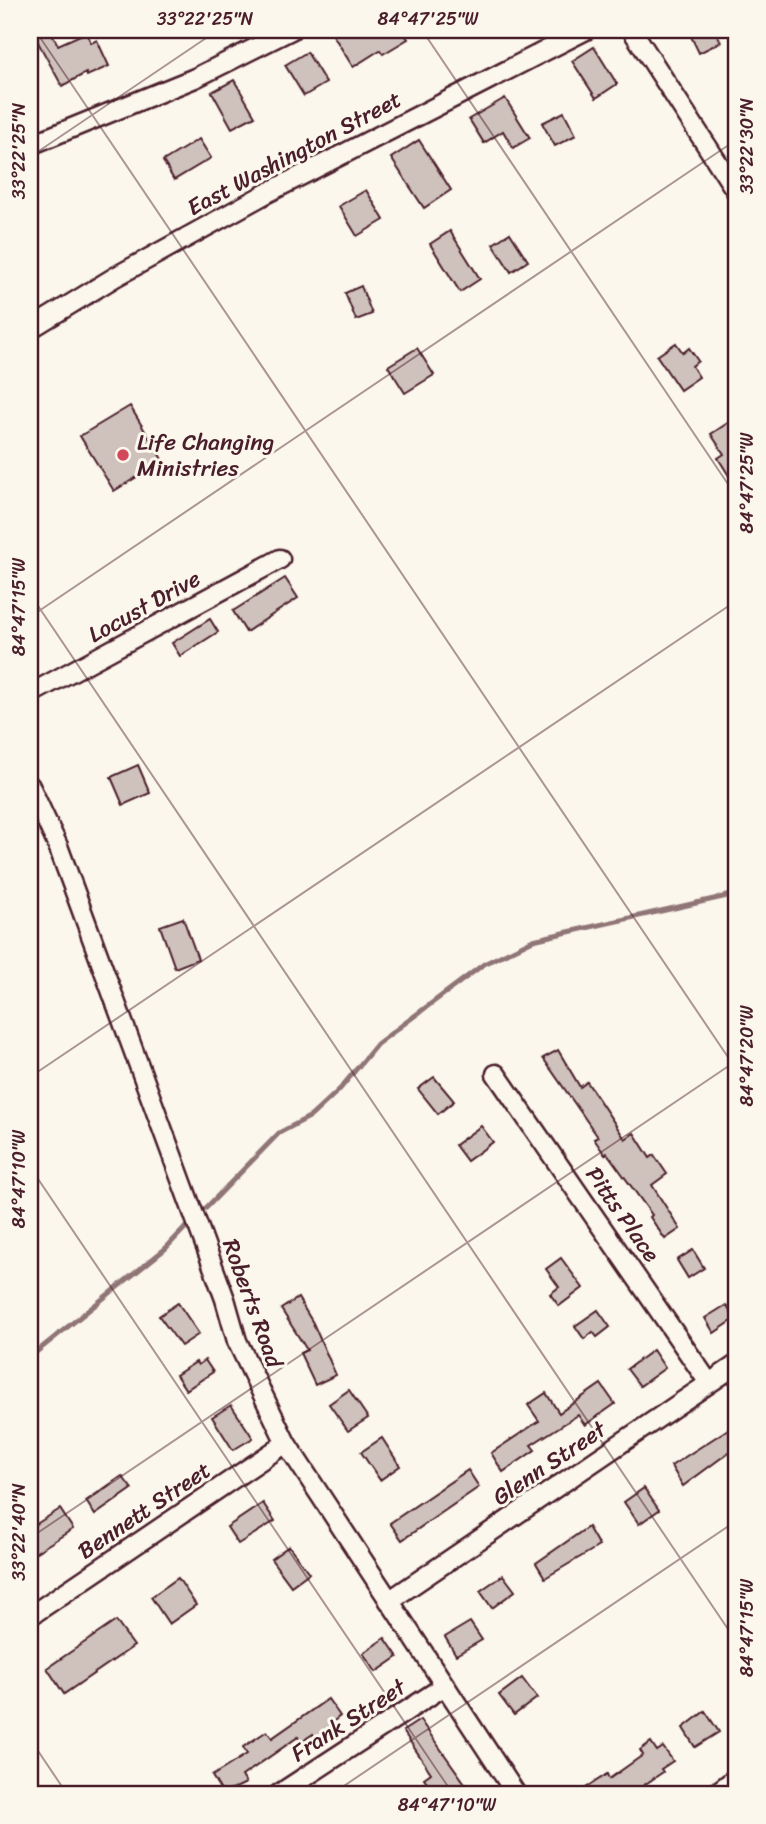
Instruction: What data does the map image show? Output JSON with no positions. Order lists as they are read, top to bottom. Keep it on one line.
{"streets":{"street":["East Washington Street","Locust Drive","Pitts Place","Roberts Road","Glenn Street","Bennett Street","Frank Street"]},"crossings":[["Pitts Place","Glenn Street"],["Roberts Road","Glenn Street"],["Roberts Road","Bennett Street"],["Roberts Road","Frank Street"]],"places":["Life Changing Ministries"],"coordinates":["33°22'25\"N","84°47'25\"W","33°22'30\"N","84°47'15\"W","84°47'20\"W","84°47'10\"W","33°22'40\"N"]}
